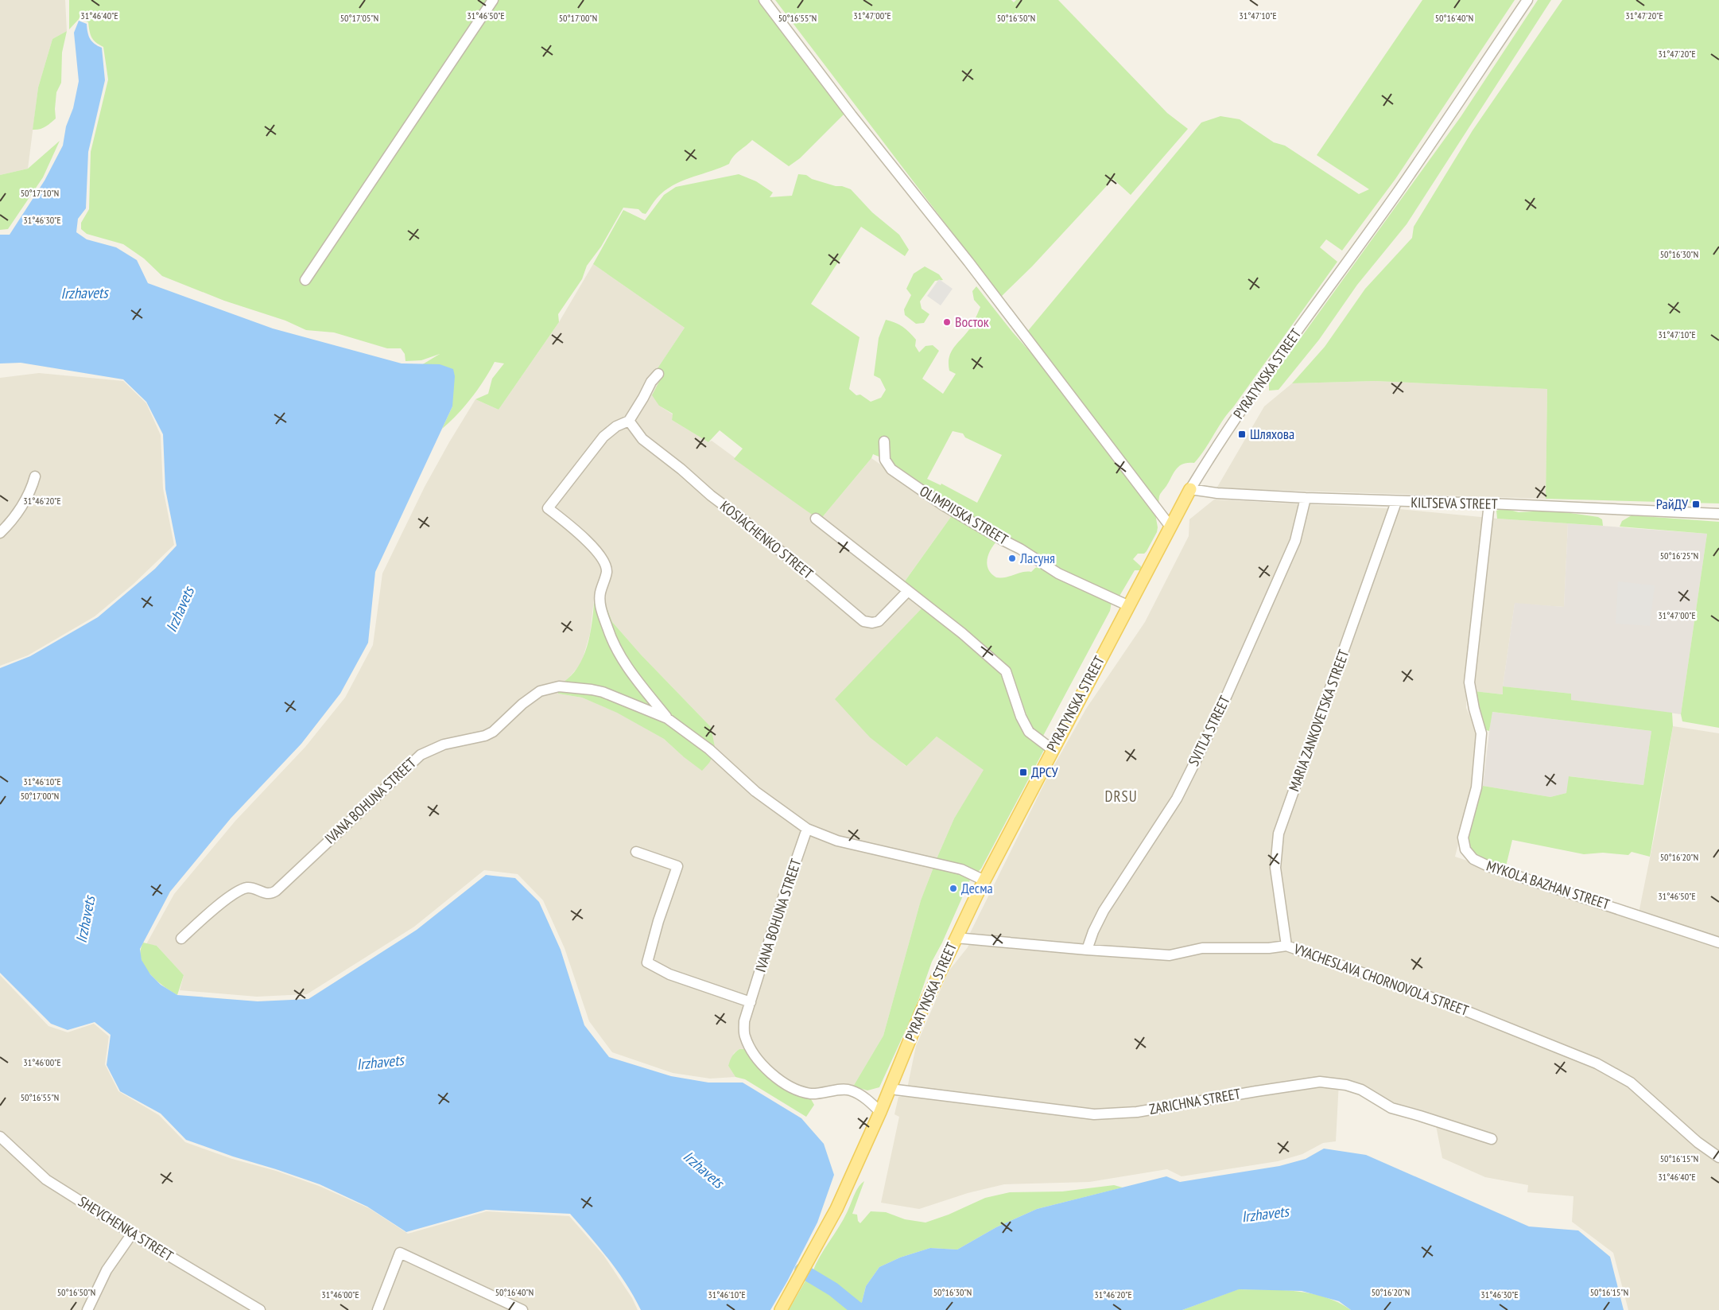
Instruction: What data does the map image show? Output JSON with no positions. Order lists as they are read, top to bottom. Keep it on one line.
{"streets":{"main road":["PYRATYNSKA STREET"],"street":["KILTSEVA STREET","OLIMPIISKA STREET","KOSIACHENKO STREET","MARIA ZANKOVETSKA STREET","SVITLA STREET","IVANA BOHUNA STREET","MYKOLA BAZHAN STREET","VYACHESLAVA CHORNOVOLA STREET","ZARICHNA STREET","SHEVCHENKA STREET"]},"crossings":[["PYRATYNSKA STREET","KILTSEVA STREET"],["PYRATYNSKA STREET","OLIMPIISKA STREET"],["PYRATYNSKA STREET","IVANA BOHUNA STREET"],["PYRATYNSKA STREET","VYACHESLAVA CHORNOVOLA STREET"],["PYRATYNSKA STREET","ZARICHNA STREET"],["KILTSEVA STREET","MARIA ZANKOVETSKA STREET"],["KILTSEVA STREET","SVITLA STREET"],["KILTSEVA STREET","MYKOLA BAZHAN STREET"],["KOSIACHENKO STREET","IVANA BOHUNA STREET"],["MARIA ZANKOVETSKA STREET","VYACHESLAVA CHORNOVOLA STREET"],["SVITLA STREET","VYACHESLAVA CHORNOVOLA STREET"]],"districts":["DRSU"],"water":["Irzhavets"],"places":{"other":["Восток","Ласуня","Десма"],"transit":["Шляхова","РайДУ","ДРСУ"]},"coordinates":["31°47'20\"E","31°46'40\"E","31°46'50\"E","31°47'00\"E","31°47'10\"E","50°17'05\"N","50°17'00\"N","50°16'55\"N","50°16'50\"N","50°16'40\"N","50°17'10\"N","31°46'30\"E","50°16'30\"N","31°46'20\"E","50°16'25\"N","31°46'10\"E","50°16'20\"N","31°46'00\"E","50°16'15\"N"]}
